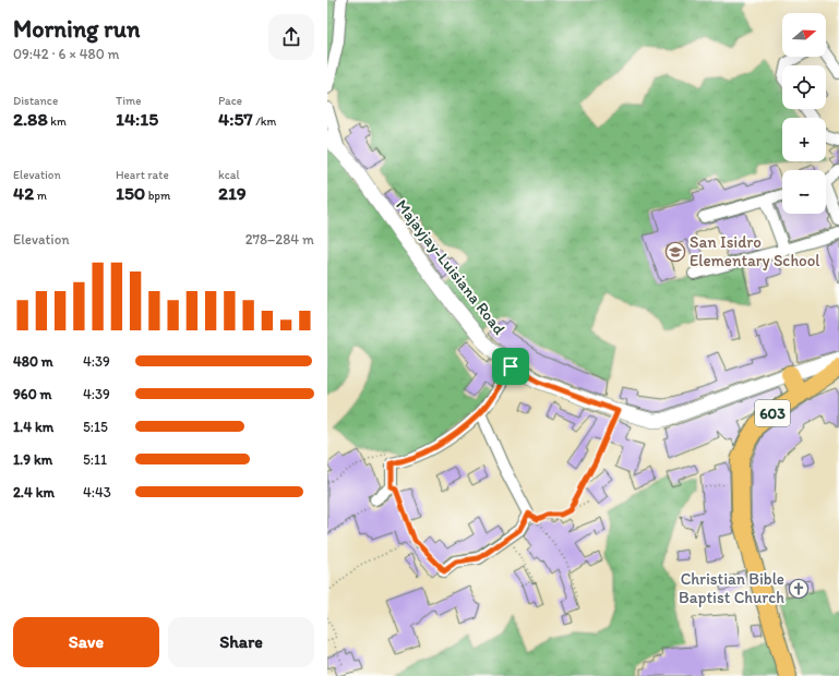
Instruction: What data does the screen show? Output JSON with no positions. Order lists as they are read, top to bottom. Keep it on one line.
{"streets":{"main road":["603"],"street":["Majayjay-Luisiana Road"]},"places":{"school or university":["San Isidro Elementary School"],"church":["Christian Bible Baptist Church"]},"north":"right","page":{"heading":["Morning run","09:42 · 6 × 480 m"],"map_buttons":["+","−"],"stats":[["Distance","2.88 km"],["Time","14:15"],["Pace","4:57 /km"],["Elevation","42 m"],["Heart rate","150 bpm"],["kcal","219"]],"chart":["Elevation","278–284 m"],"list":[{"name":"480 m","note":"4:39"},{"name":"960 m","note":"4:39"},{"name":"1.4 km","note":"5:15"},{"name":"1.9 km","note":"5:11"},{"name":"2.4 km","note":"4:43"}],"buttons":["Save","Share"]}}
